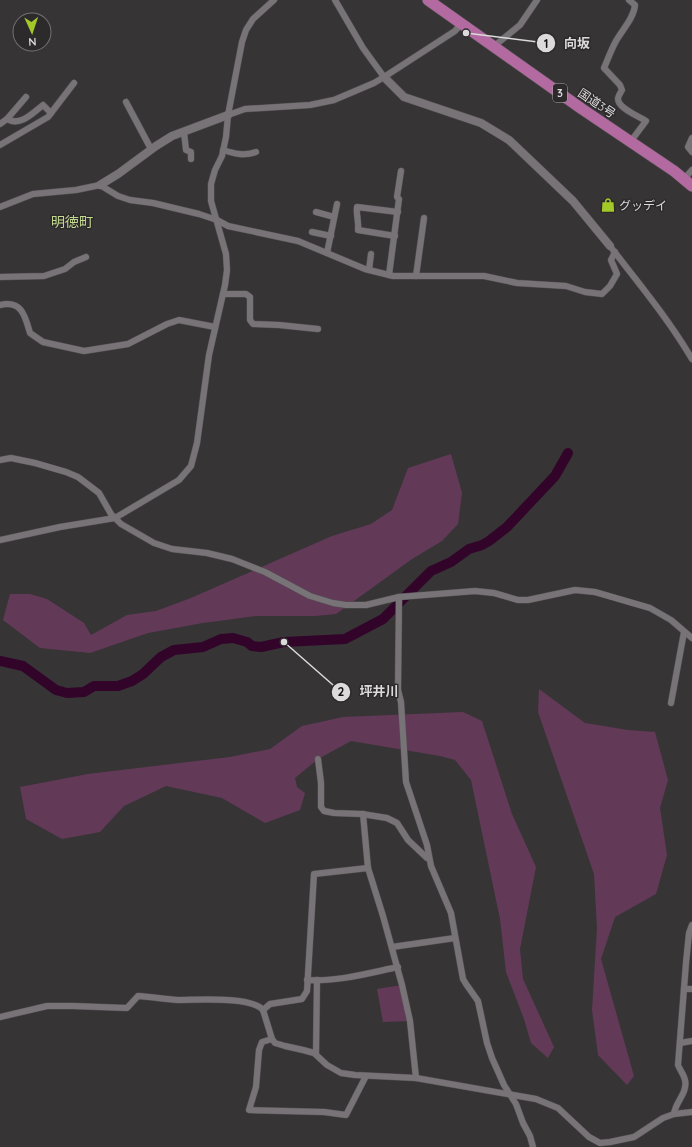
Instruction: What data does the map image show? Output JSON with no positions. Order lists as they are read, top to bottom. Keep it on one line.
{"streets":{"highway":["3","国道3号"]},"districts":["明徳町"],"places":{"other":["向坂","坪井川"],"shop":["グッデイ"]},"north":"bottom"}
